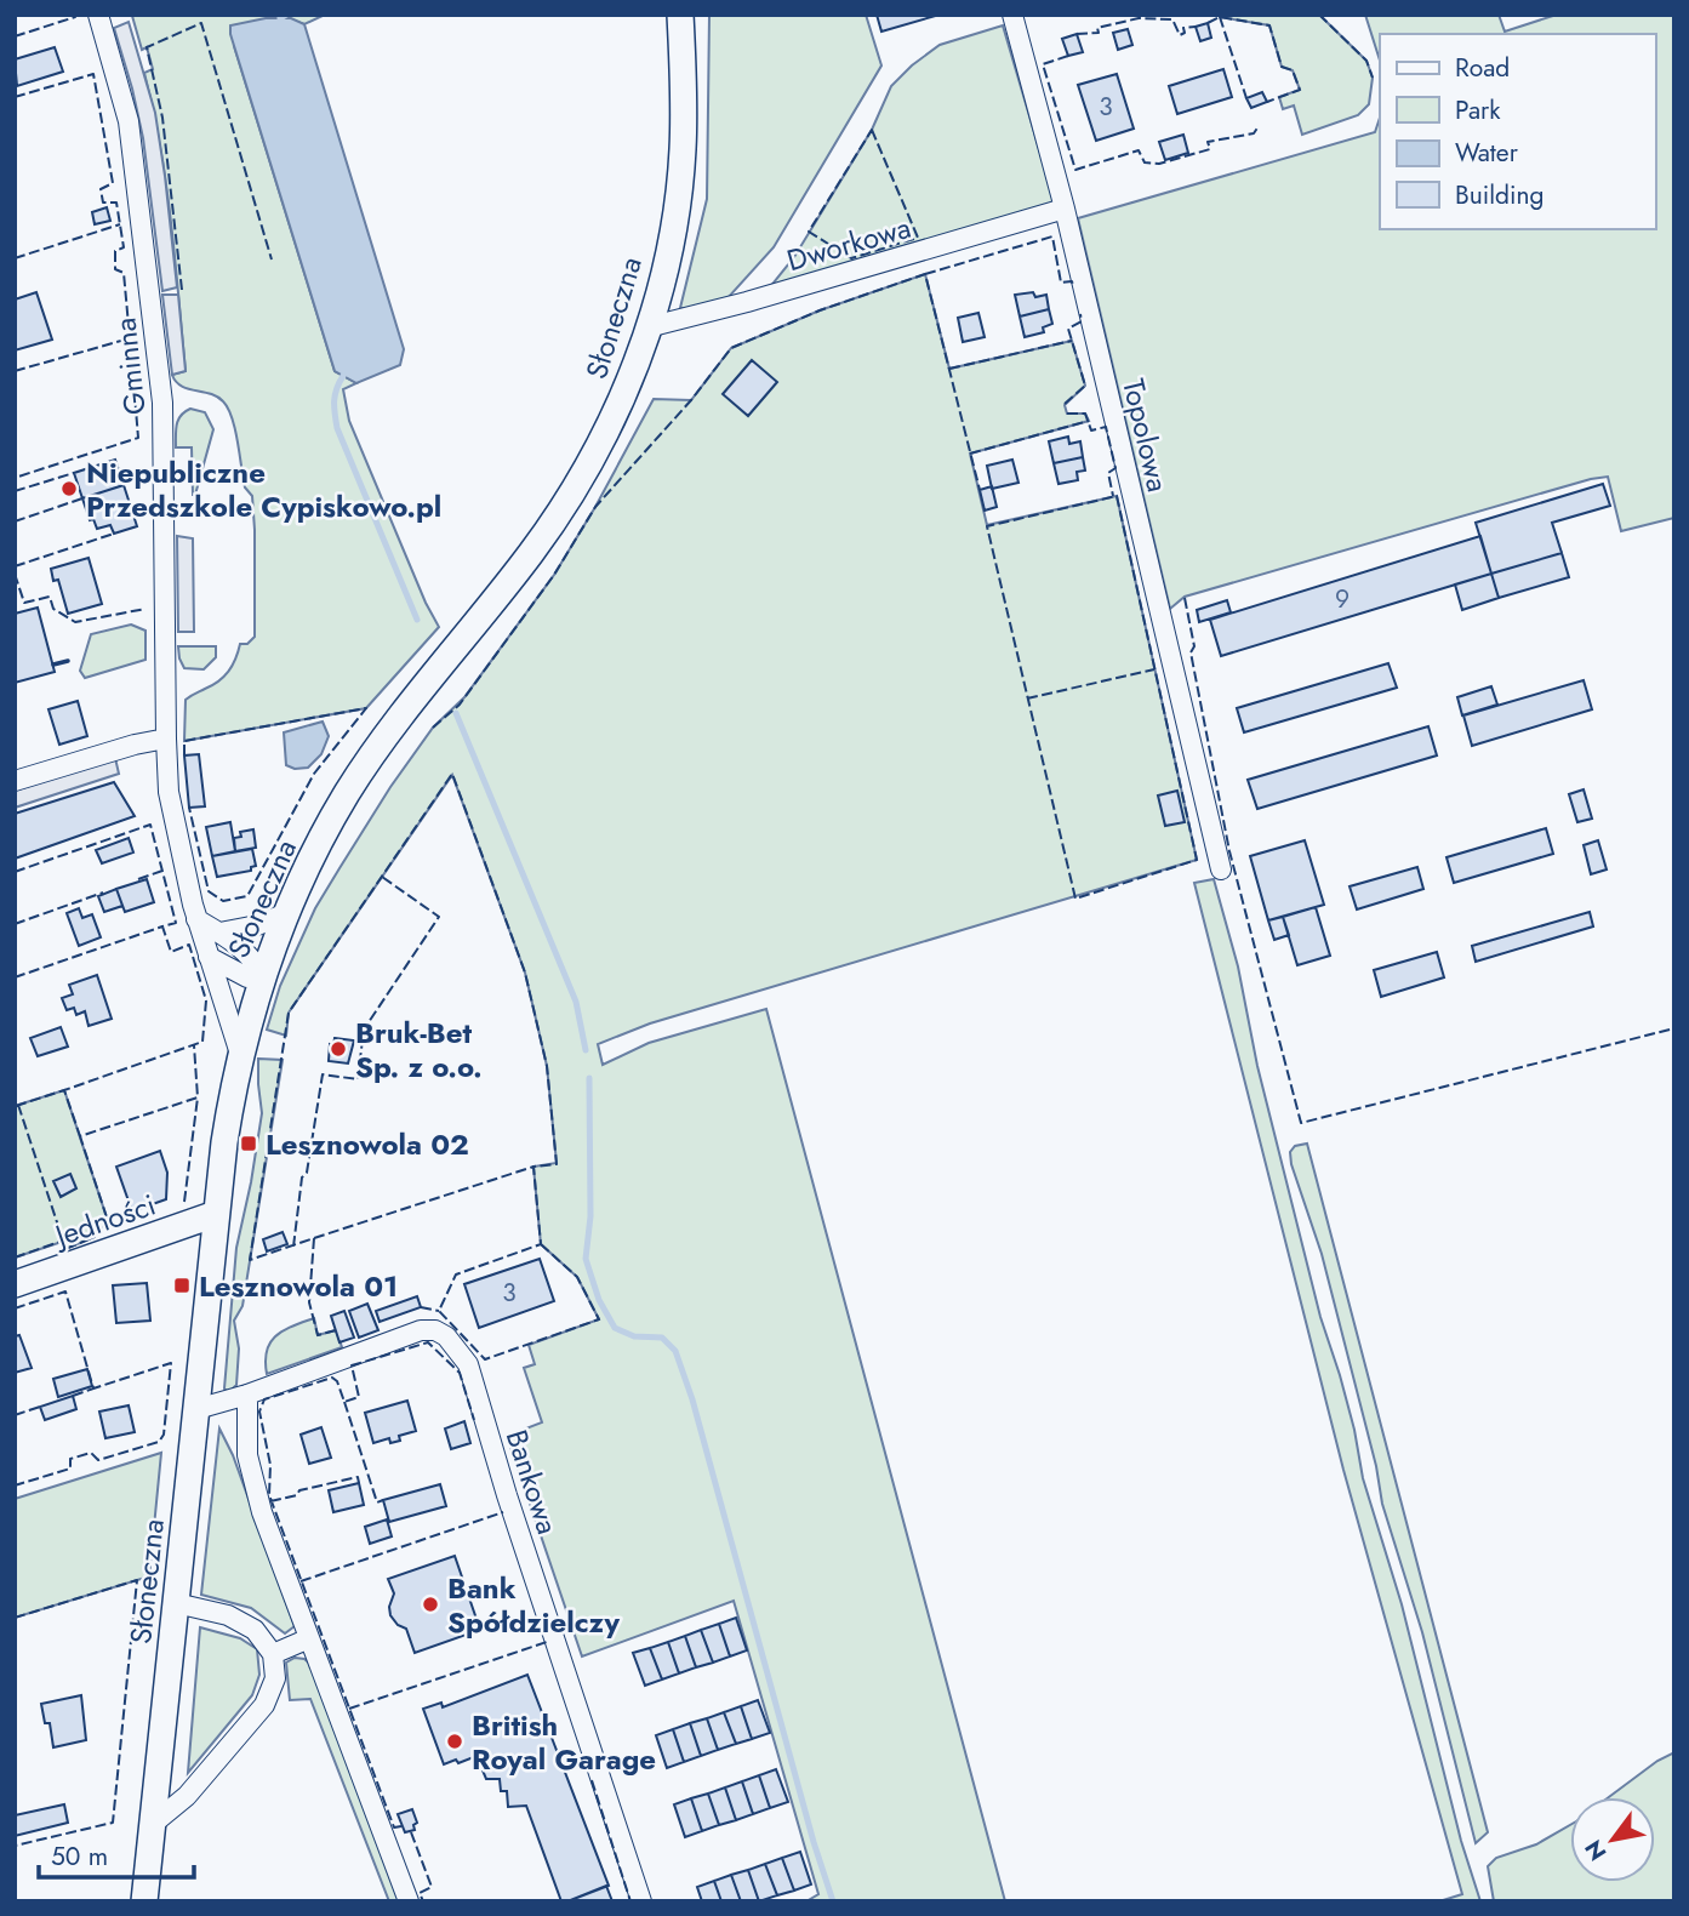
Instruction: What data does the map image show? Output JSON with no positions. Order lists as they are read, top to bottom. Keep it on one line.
{"streets":{"main road":["Słoneczna","Jedności"],"street":["Dworkowa","Gminna","Topolowa","Bankowa"]},"crossings":[["Dworkowa","Słoneczna"],["Dworkowa","Topolowa"],["Słoneczna","Gminna"],["Słoneczna","Jedności"],["Słoneczna","Bankowa"]],"places":{"other":["Niepubliczne Przedszkole Cypiskowo.pl","Bruk-Bet Sp. z o.o.","Bank Spółdzielczy","British Royal Garage"],"transit":["Lesznowola 02","Lesznowola 01"]},"house_numbers":["3","9","3"],"legend":["Road","Park","Water","Building"],"scale_bar":"50 m","north":"bottom left"}
